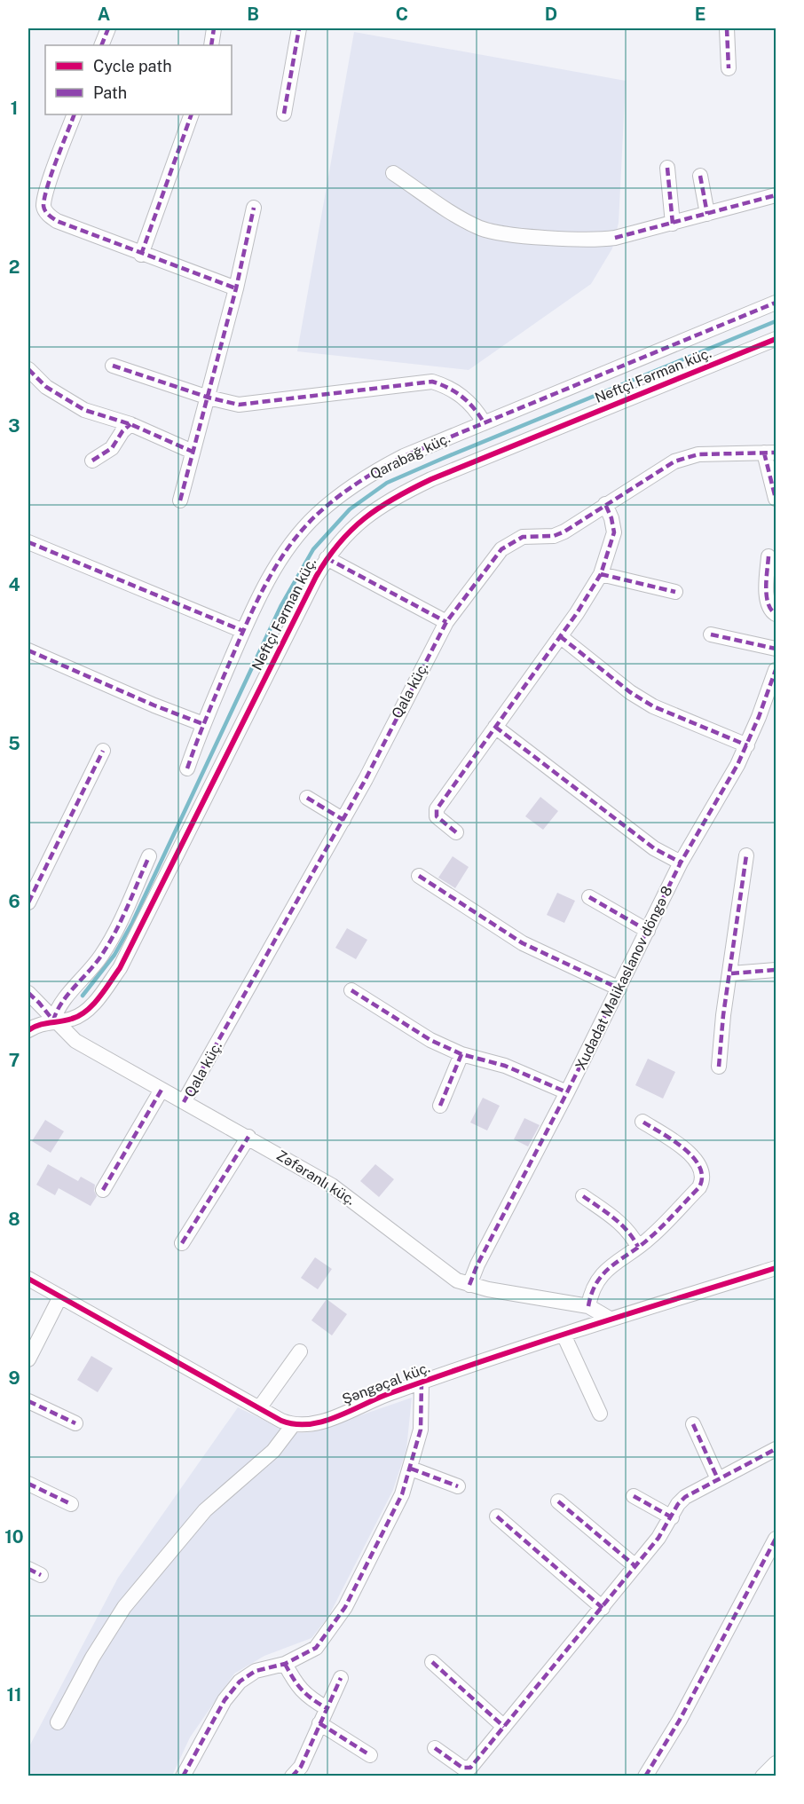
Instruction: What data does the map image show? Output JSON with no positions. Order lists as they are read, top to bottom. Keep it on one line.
{"streets":{"street":["Neftçi Fərman küç.","Qarabağ küç.","Qala küç.","Xudadat Məlikaslanov döngə 8","Zəfəranlı küç.","Şəngəçal küç."]},"crossings":[["Neftçi Fərman küç.","Zəfəranlı küç."],["Qala küç.","Zəfəranlı küç."],["Xudadat Məlikaslanov döngə 8","Zəfəranlı küç."],["Zəfəranlı küç.","Şəngəçal küç."]],"legend":["Cycle path","Path"],"grid":{"columns":["A","B","C","D","E"],"rows":["1","2","3","4","5","6","7","8","9","10","11"]}}
